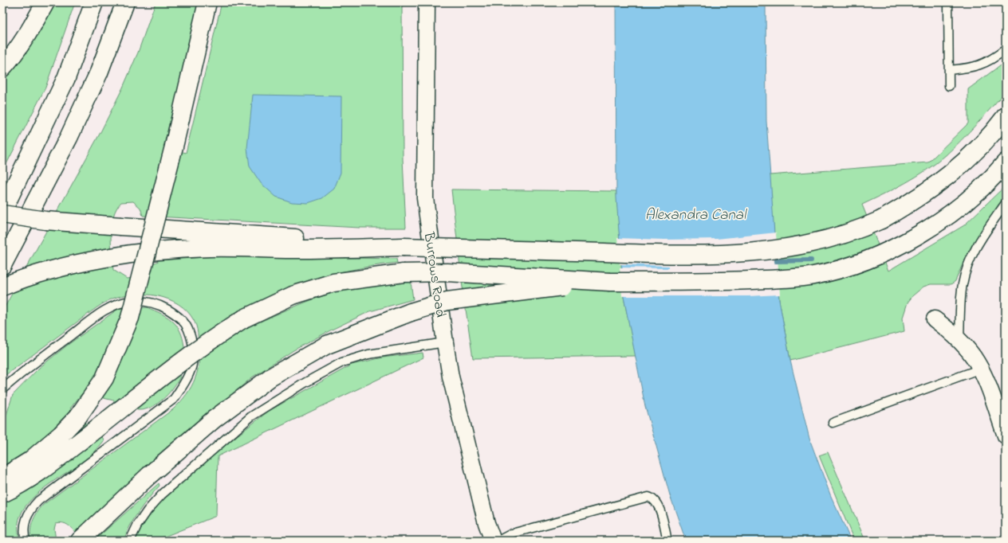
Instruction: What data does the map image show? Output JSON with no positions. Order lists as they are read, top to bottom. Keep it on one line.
{"streets":{"street":["Burrows Road"]},"water":["Alexandra Canal"]}
